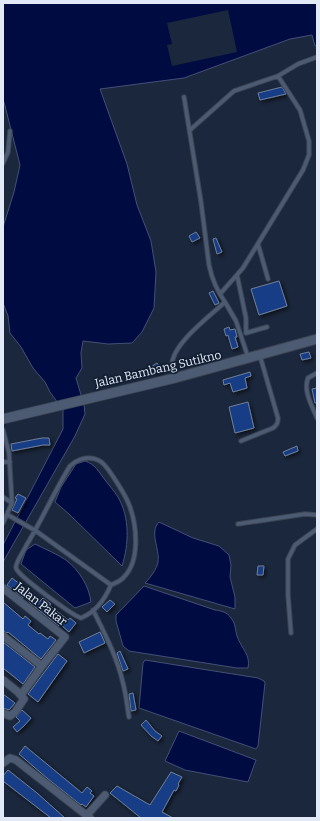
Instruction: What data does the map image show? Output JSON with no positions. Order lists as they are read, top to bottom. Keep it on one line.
{"streets":{"street":["Jalan Bambang Sutikno","Jalan Pakar"]}}
